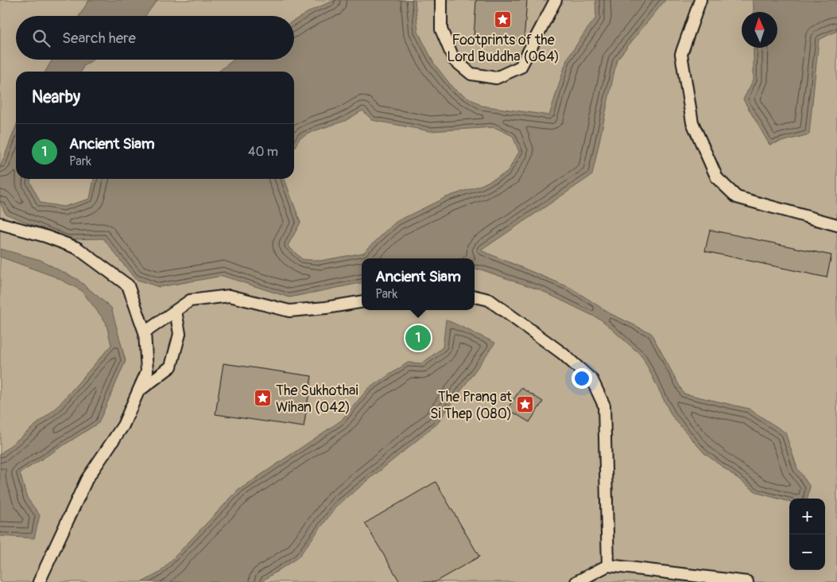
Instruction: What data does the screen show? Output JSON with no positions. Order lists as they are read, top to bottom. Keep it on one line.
{"places":{"place":["Footprints of the Lord Buddha (064)","The Sukhothai Wihan (042)","The Prang at Si Thep (080)"]},"north":"top","page":{"search":"Search here","heading":"Nearby","list":[{"mark":"1","name":"Ancient Siam","note":"Park","value":"40 m"}],"popup":["Ancient Siam","Park"],"pins":"1","map_buttons":["+","−"]}}
